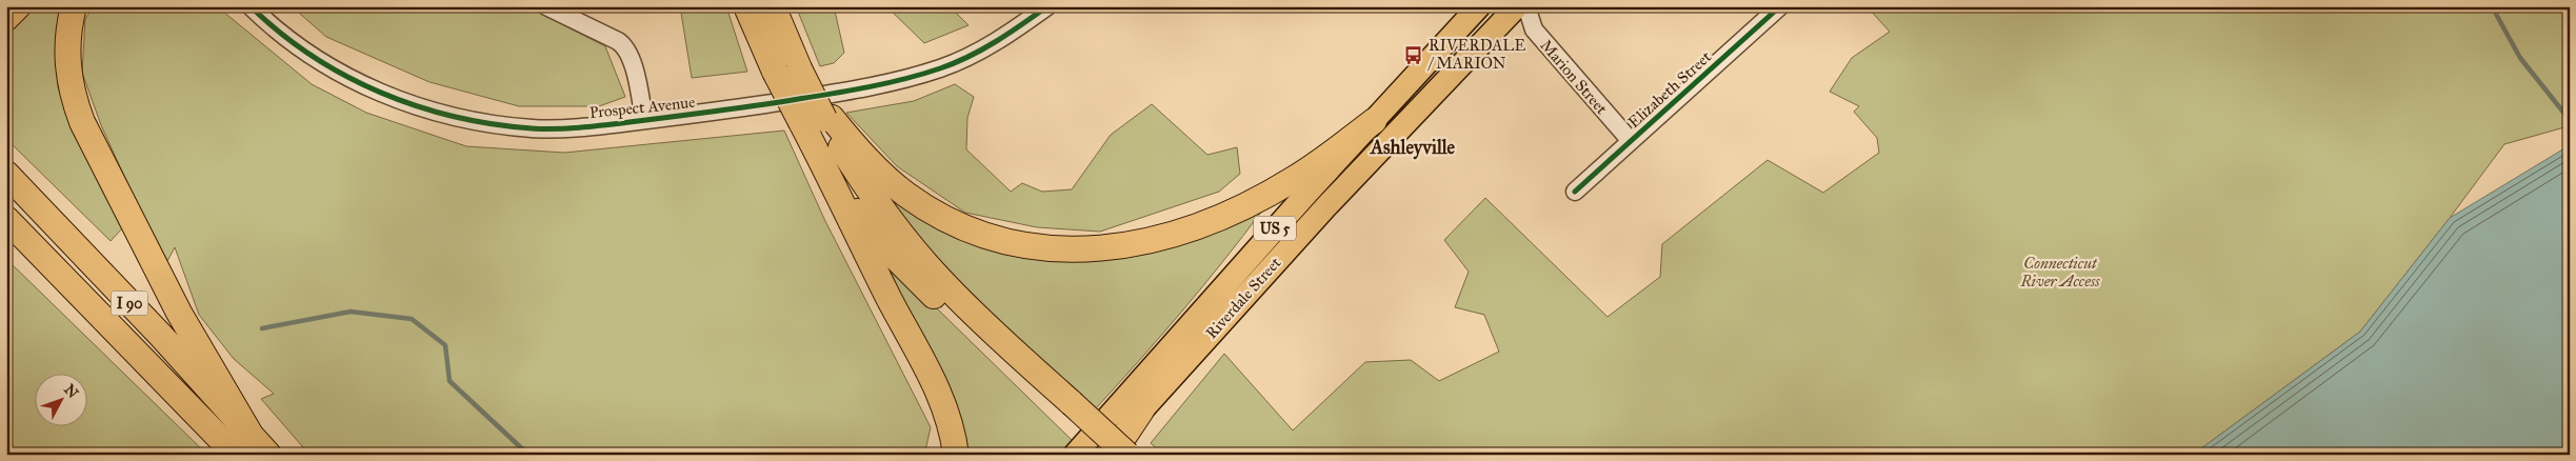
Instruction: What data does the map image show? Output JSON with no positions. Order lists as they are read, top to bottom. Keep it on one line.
{"streets":{"highway":["I 90"],"main road":["US 5","Riverdale Street"],"street":["Marion Street","Elizabeth Street","Prospect Avenue"]},"crossings":[["Marion Street","Elizabeth Street"]],"districts":["Ashleyville"],"parks":["Connecticut River Access"],"places":{"bus stop":["RIVERDALE / MARION"]},"north":"top right"}
